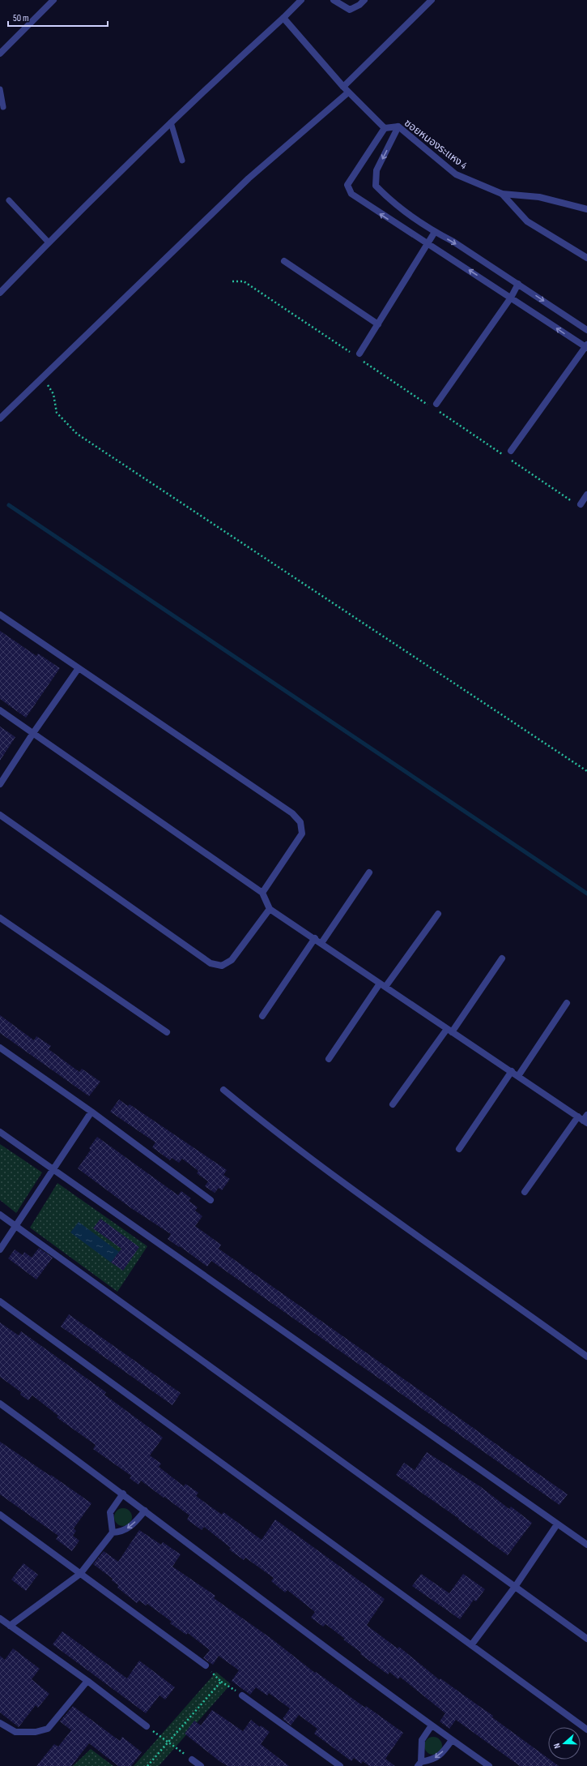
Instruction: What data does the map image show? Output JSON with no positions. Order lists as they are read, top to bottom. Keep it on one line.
{"streets":{"street":["ซอยหนองระแหง 4"]},"scale_bar":"50 m","north":"left"}
